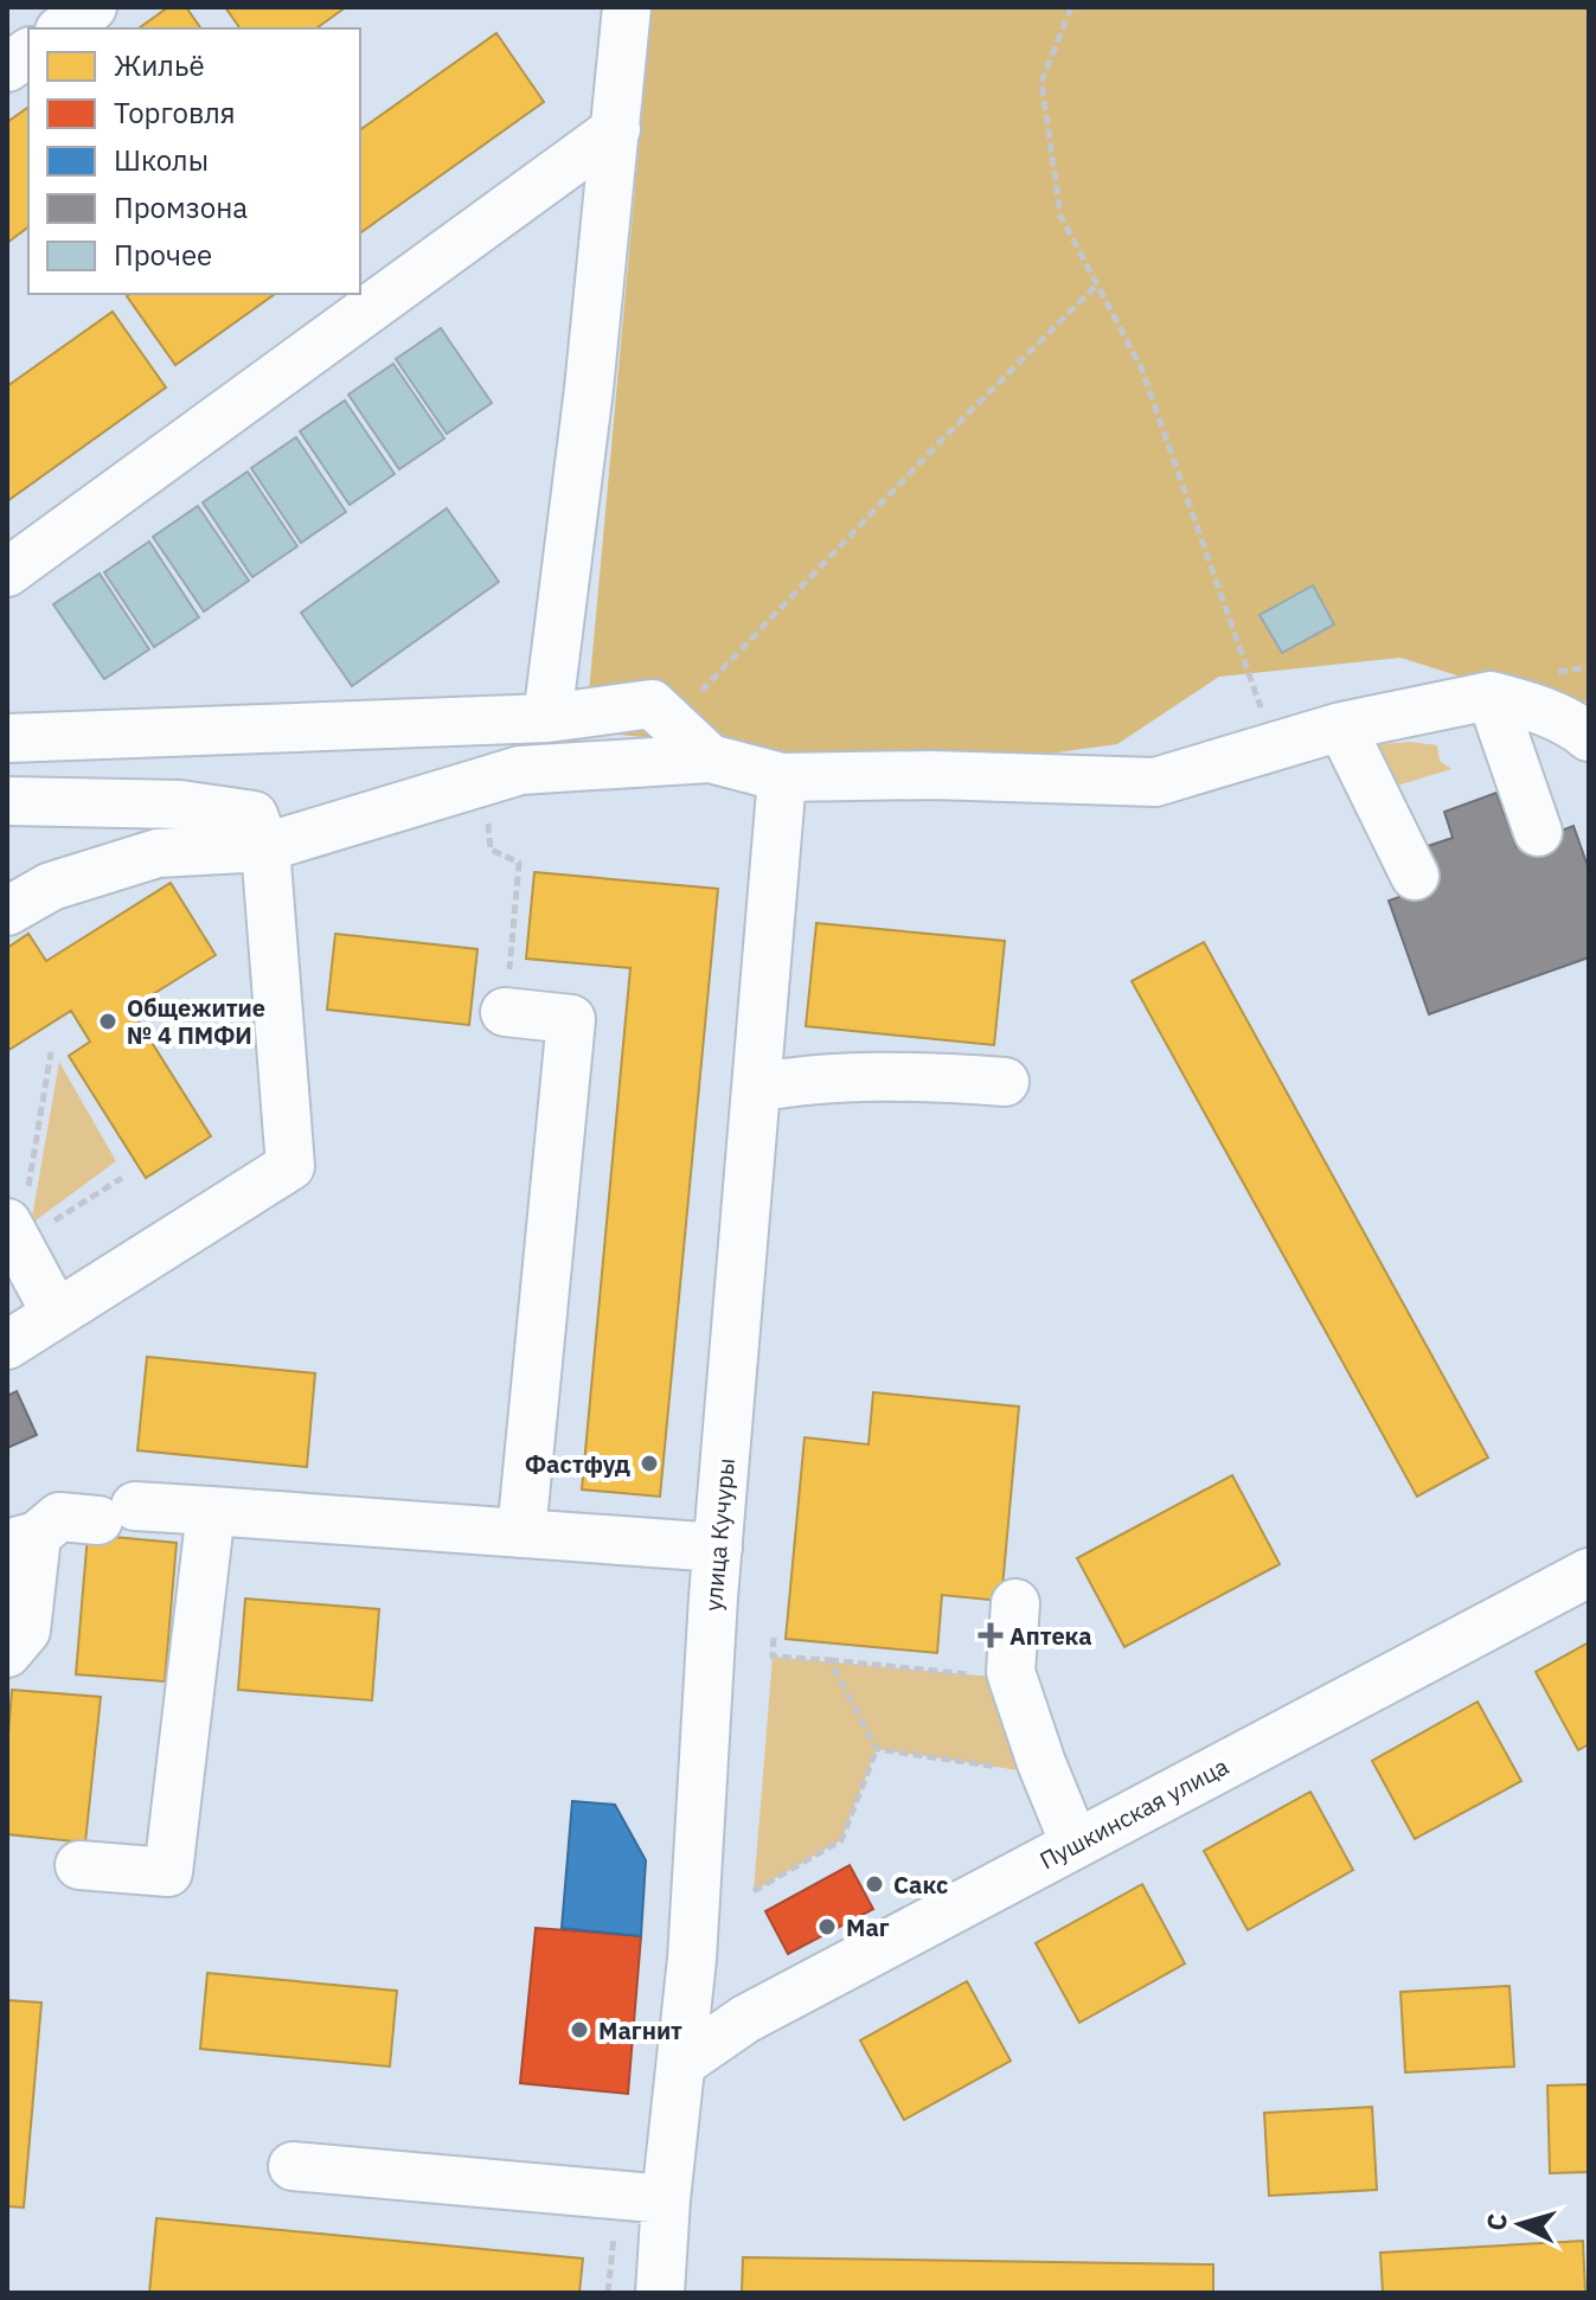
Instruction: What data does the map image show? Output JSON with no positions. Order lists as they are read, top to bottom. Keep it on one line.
{"streets":{"street":["улица Кучуры","Пушкинская улица"]},"crossings":[["улица Кучуры","Пушкинская улица"]],"places":{"other":["Общежитие № 4 ПМФИ","Фастфуд","Сакс","Маг","Магнит"],"health":["Аптека"]},"legend":["Жильё","Торговля","Школы","Промзона","Прочее"],"north":"left"}
